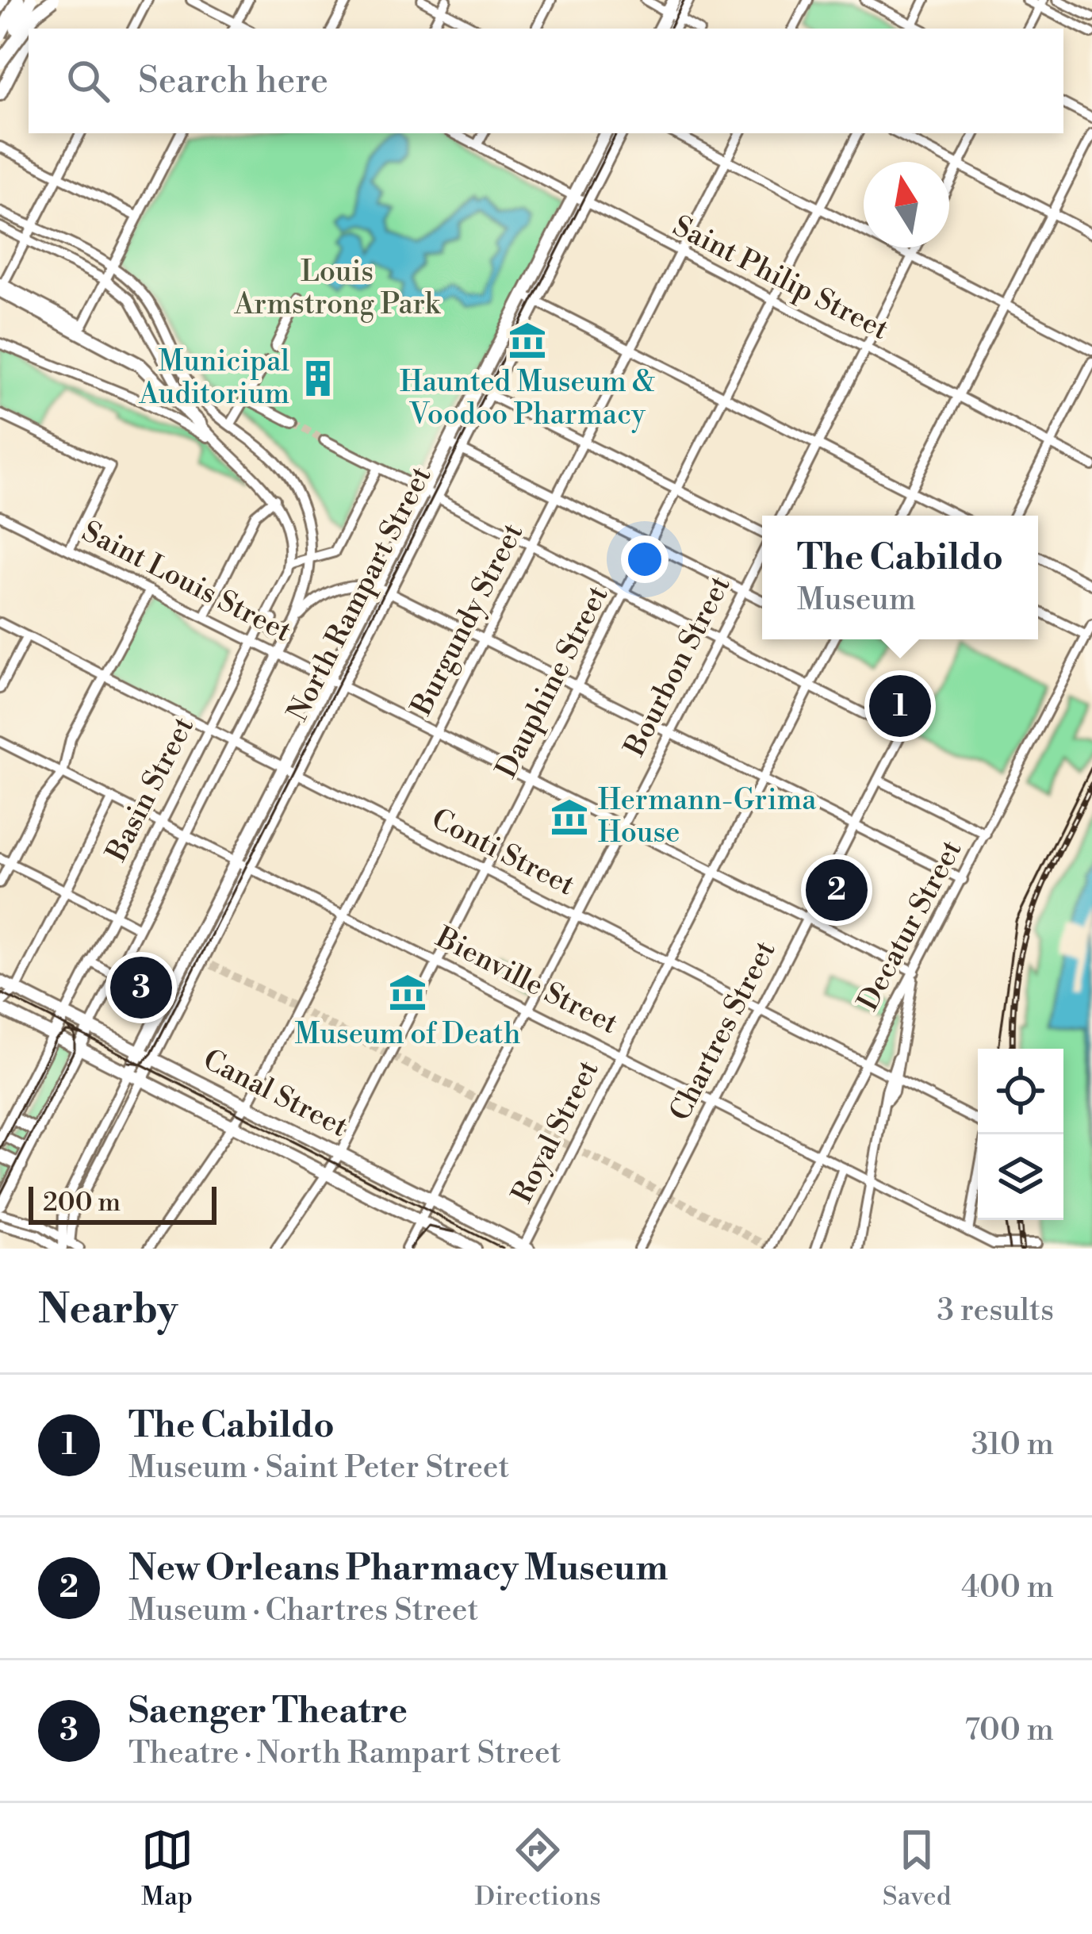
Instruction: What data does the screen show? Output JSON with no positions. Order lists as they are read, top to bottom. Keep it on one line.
{"streets":{"main road":["North Rampart Street","Basin Street","Canal Street"],"street":["Saint Philip Street","Saint Louis Street","Burgundy Street","Bourbon Street","Dauphine Street","Conti Street","Decatur Street","Bienville Street","Chartres Street","Royal Street"]},"crossings":[["Saint Philip Street","North Rampart Street"],["Saint Philip Street","Burgundy Street"],["Saint Philip Street","Dauphine Street"],["Saint Louis Street","North Rampart Street"],["Saint Louis Street","Burgundy Street"],["Saint Louis Street","Bourbon Street"],["Saint Louis Street","Dauphine Street"],["Saint Louis Street","Basin Street"],["Saint Louis Street","Decatur Street"],["Saint Louis Street","Chartres Street"],["Saint Louis Street","Royal Street"],["North Rampart Street","Conti Street"],["North Rampart Street","Bienville Street"],["North Rampart Street","Canal Street"],["Burgundy Street","Conti Street"],["Burgundy Street","Bienville Street"],["Burgundy Street","Canal Street"],["Bourbon Street","Conti Street"],["Bourbon Street","Bienville Street"],["Bourbon Street","Canal Street"],["Dauphine Street","Conti Street"],["Dauphine Street","Bienville Street"],["Dauphine Street","Canal Street"],["Basin Street","Conti Street"],["Basin Street","Bienville Street"],["Basin Street","Canal Street"],["Conti Street","Decatur Street"],["Conti Street","Chartres Street"],["Conti Street","Royal Street"],["Decatur Street","Bienville Street"],["Bienville Street","Chartres Street"],["Bienville Street","Royal Street"],["Chartres Street","Royal Street"],["Canal Street","Royal Street"]],"parks":["Louis Armstrong Park"],"places":{"museum":["Haunted Museum & Voodoo Pharmacy","Hermann-Grima House","Museum of Death"],"building":["Municipal Auditorium"]},"scale_bar":"200 m","north":"top","page":{"search":"Search here","popup":["The Cabildo","Museum"],"pins":["1","2","3"],"scale":"200 m","heading":["Nearby","3 results"],"list":[{"mark":"1","name":"The Cabildo","note":"Museum · Saint Peter Street","value":"310 m"},{"mark":"2","name":"New Orleans Pharmacy Museum","note":"Museum · Chartres Street","value":"400 m"},{"mark":"3","name":"Saenger Theatre","note":"Theatre · North Rampart Street","value":"700 m"}],"nav":["Map","Directions","Saved"]}}
